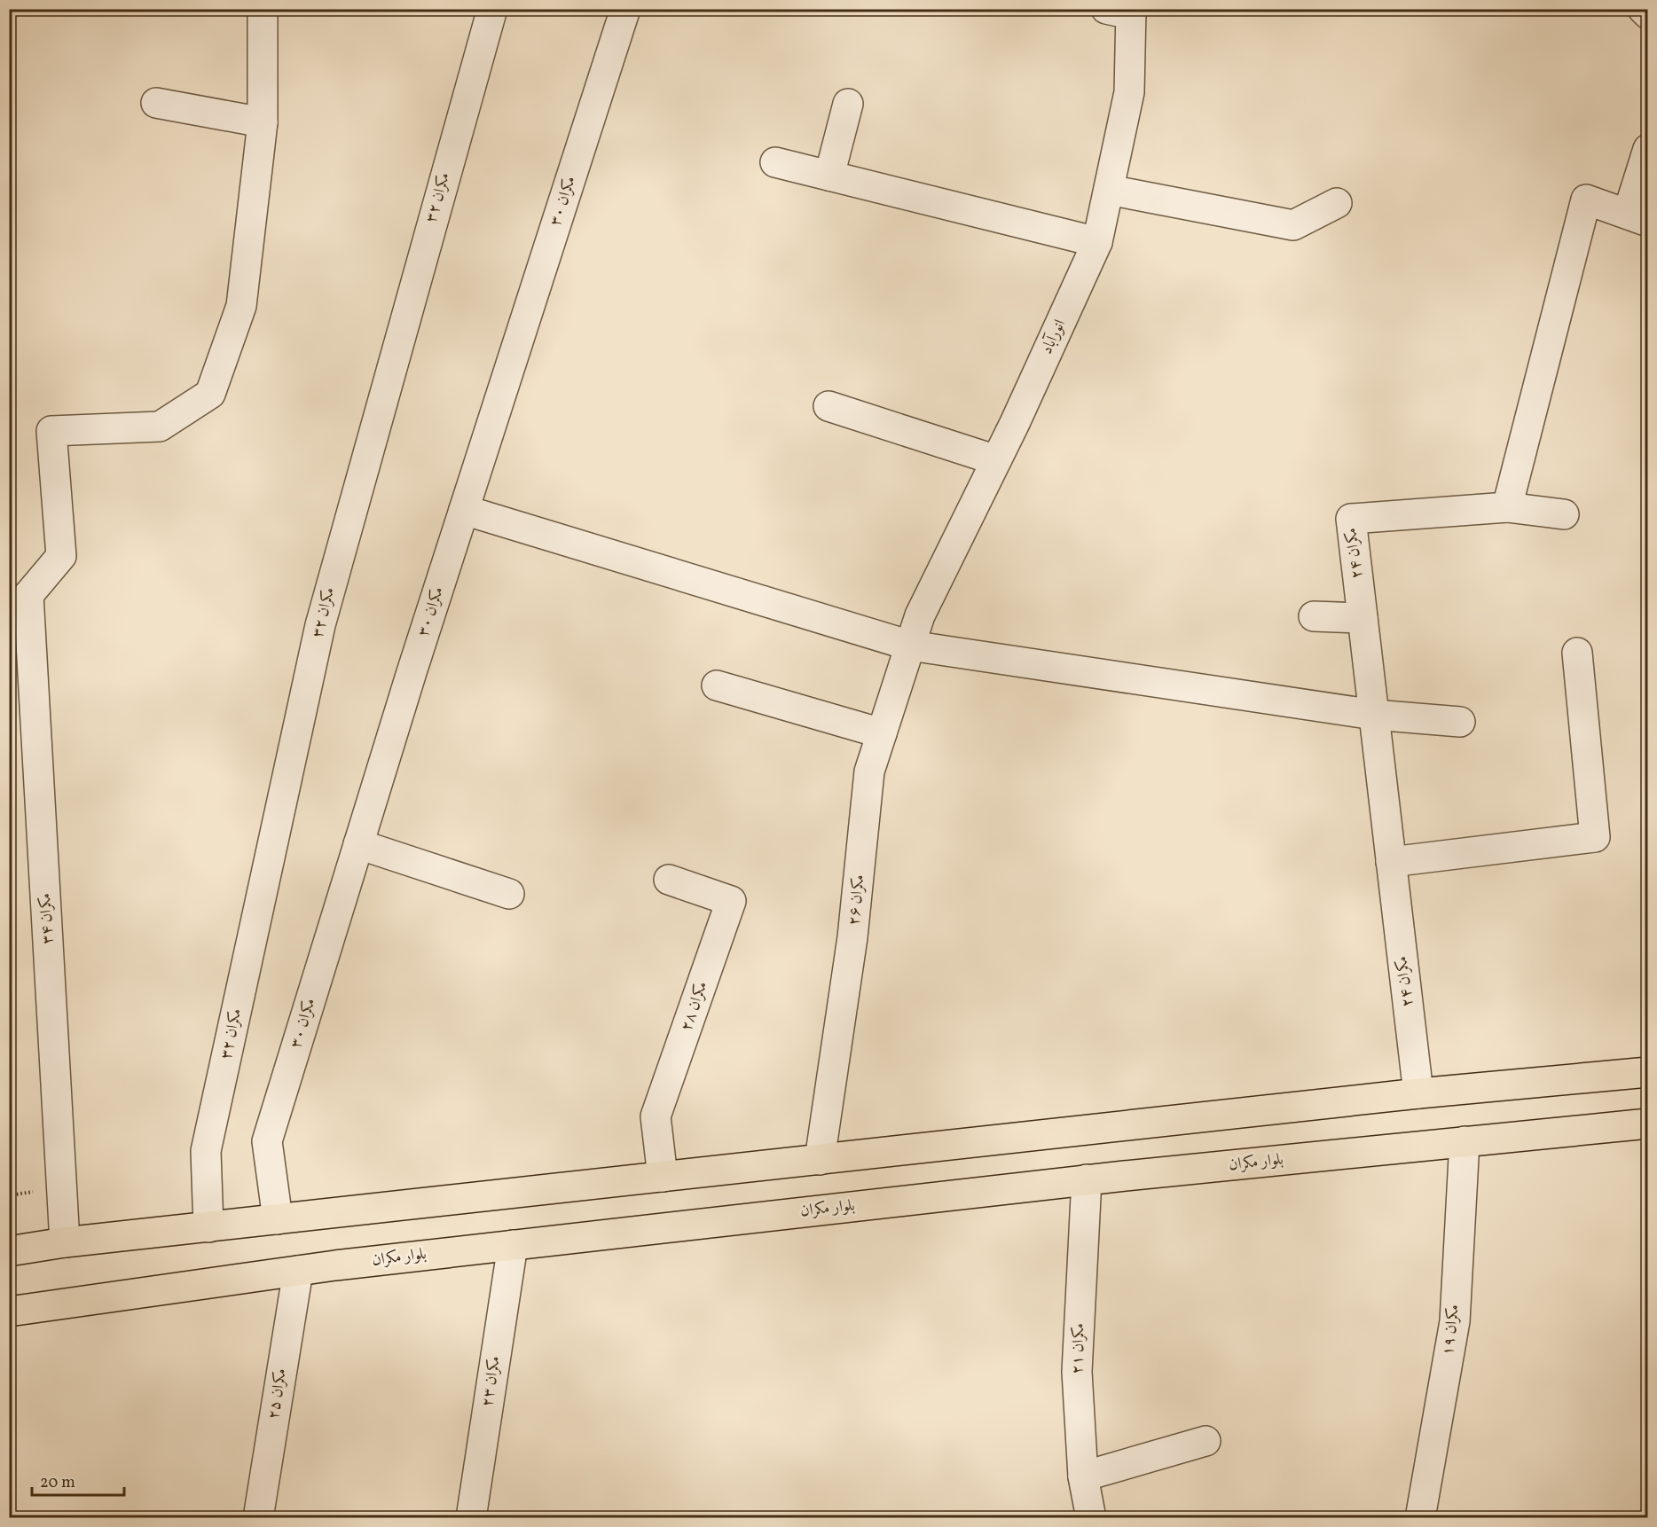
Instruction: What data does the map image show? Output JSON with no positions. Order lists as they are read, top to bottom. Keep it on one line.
{"streets":{"main road":["بلوار مکران"],"street":["مکران ۳۲","مکران ۳۰","انورآباد","مکران ۲۴","مکران ۲۶","مکران ۳۴","مکران ۲۸","مکران ۱۹","مکران ۲۱","مکران ۲۳","مکران ۲۵"]},"crossings":[["انورآباد","مکران ۲۶"],["بلوار مکران","مکران ۱۹"],["بلوار مکران","مکران ۲۱"],["بلوار مکران","مکران ۲۳"],["بلوار مکران","مکران ۲۵"]],"scale_bar":"20 m"}
